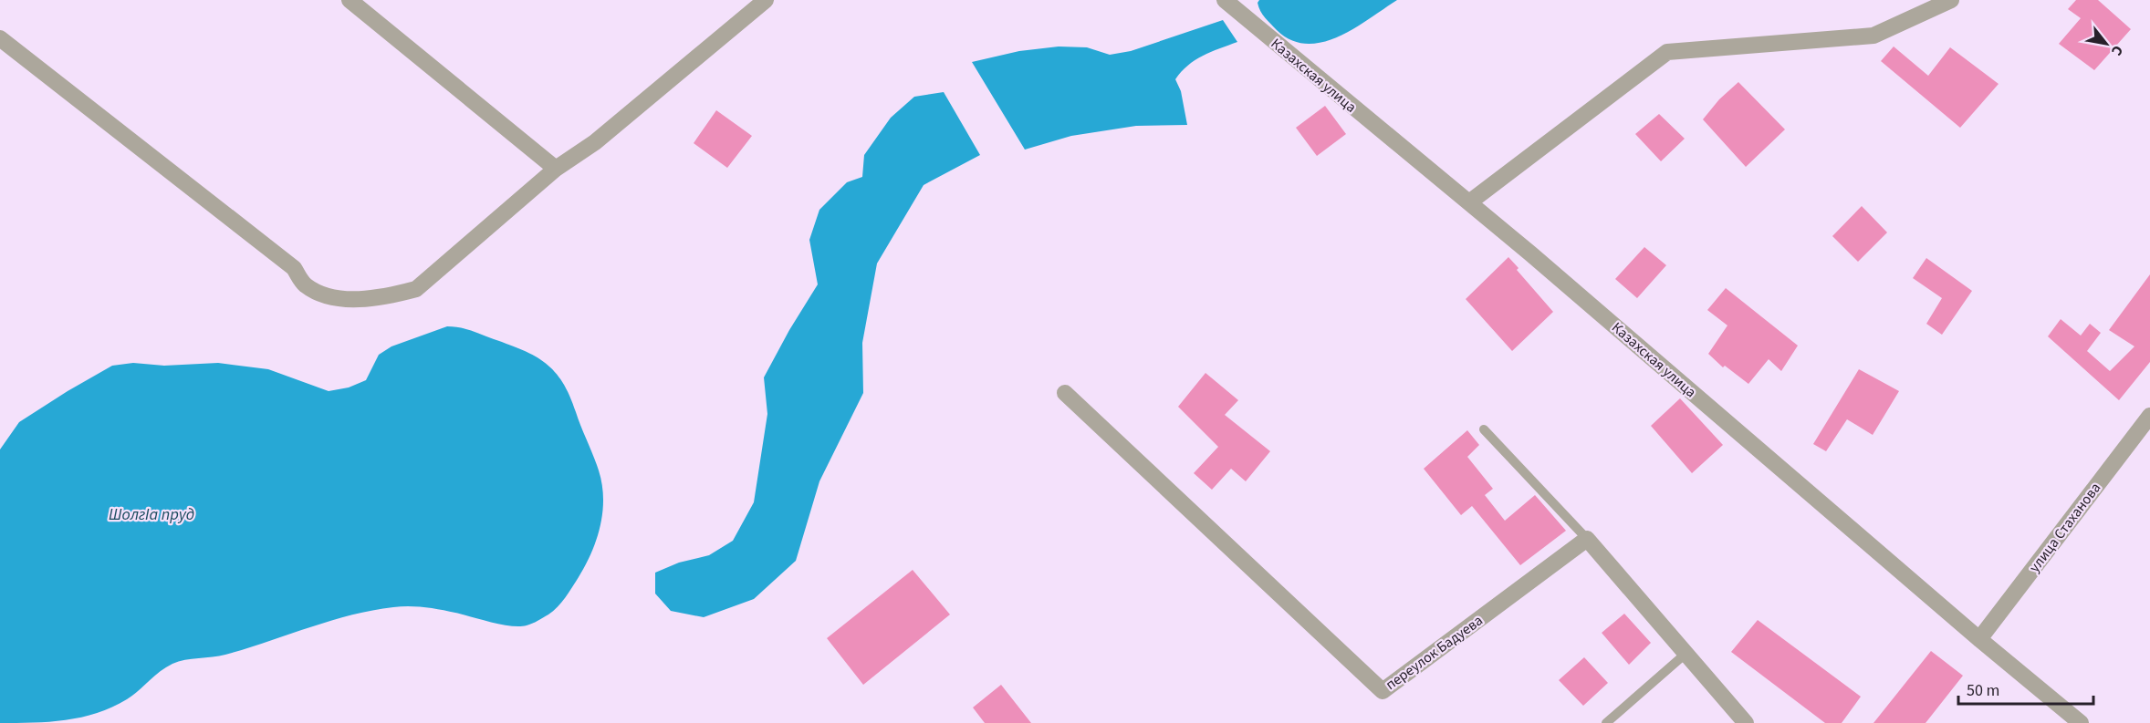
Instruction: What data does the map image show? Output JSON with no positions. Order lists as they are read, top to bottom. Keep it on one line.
{"streets":{"street":["Казахская улица","улица Стаханова","переулок Бадуева"]},"crossings":[["Казахская улица","улица Стаханова"]],"water":["ШолгIа пруд"],"scale_bar":"50 m","north":"bottom right"}
